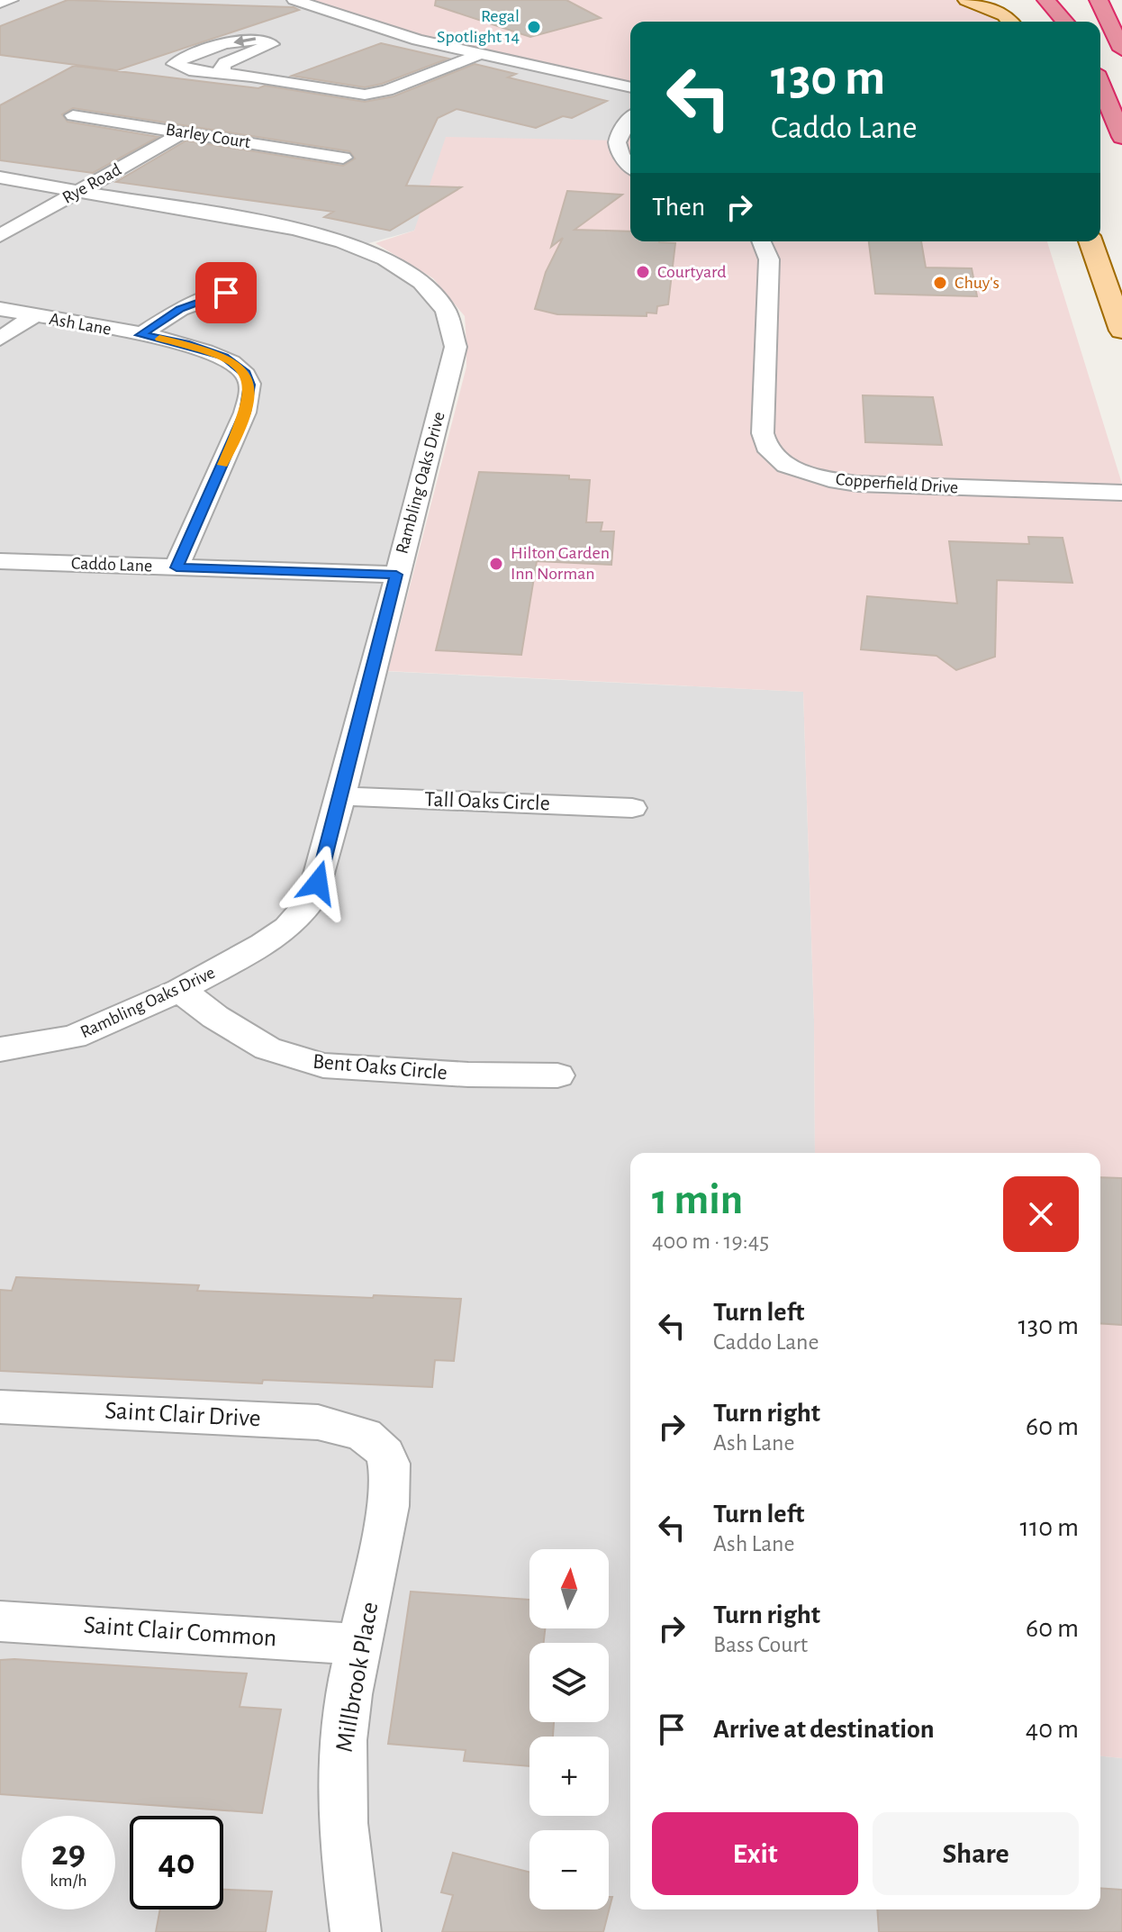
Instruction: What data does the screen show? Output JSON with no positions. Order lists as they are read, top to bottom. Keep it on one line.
{"streets":{"street":["Barley Court","Rye Road","Ash Lane","Rambling Oaks Drive","Copperfield Drive","Caddo Lane","Tall Oaks Circle","Bent Oaks Circle","Saint Clair Drive","Saint Clair Common","Millbrook Place"]},"crossings":[["Barley Court","Rye Road"],["Rye Road","Rambling Oaks Drive"],["Ash Lane","Caddo Lane"],["Rambling Oaks Drive","Caddo Lane"],["Rambling Oaks Drive","Tall Oaks Circle"],["Rambling Oaks Drive","Bent Oaks Circle"],["Saint Clair Drive","Millbrook Place"],["Saint Clair Common","Millbrook Place"]],"places":["Regal Spotlight 14","Courtyard","Chuy's","Hilton Garden Inn Norman"],"north":"top","page":{"turn":["130 m","Caddo Lane"],"then":"Then","heading":["1 min","400 m · 19:45"],"list":[{"name":"Turn left","note":"Caddo Lane","value":"130 m"},{"name":"Turn right","note":"Ash Lane","value":"60 m"},{"name":"Turn left","note":"Ash Lane","value":"110 m"},{"name":"Turn right","note":"Bass Court","value":"60 m"},{"name":"Arrive at destination","value":"40 m"}],"map_buttons":["+","−"],"buttons":["Exit","Share"],"speed":"29 km/h","limit":"40"}}
